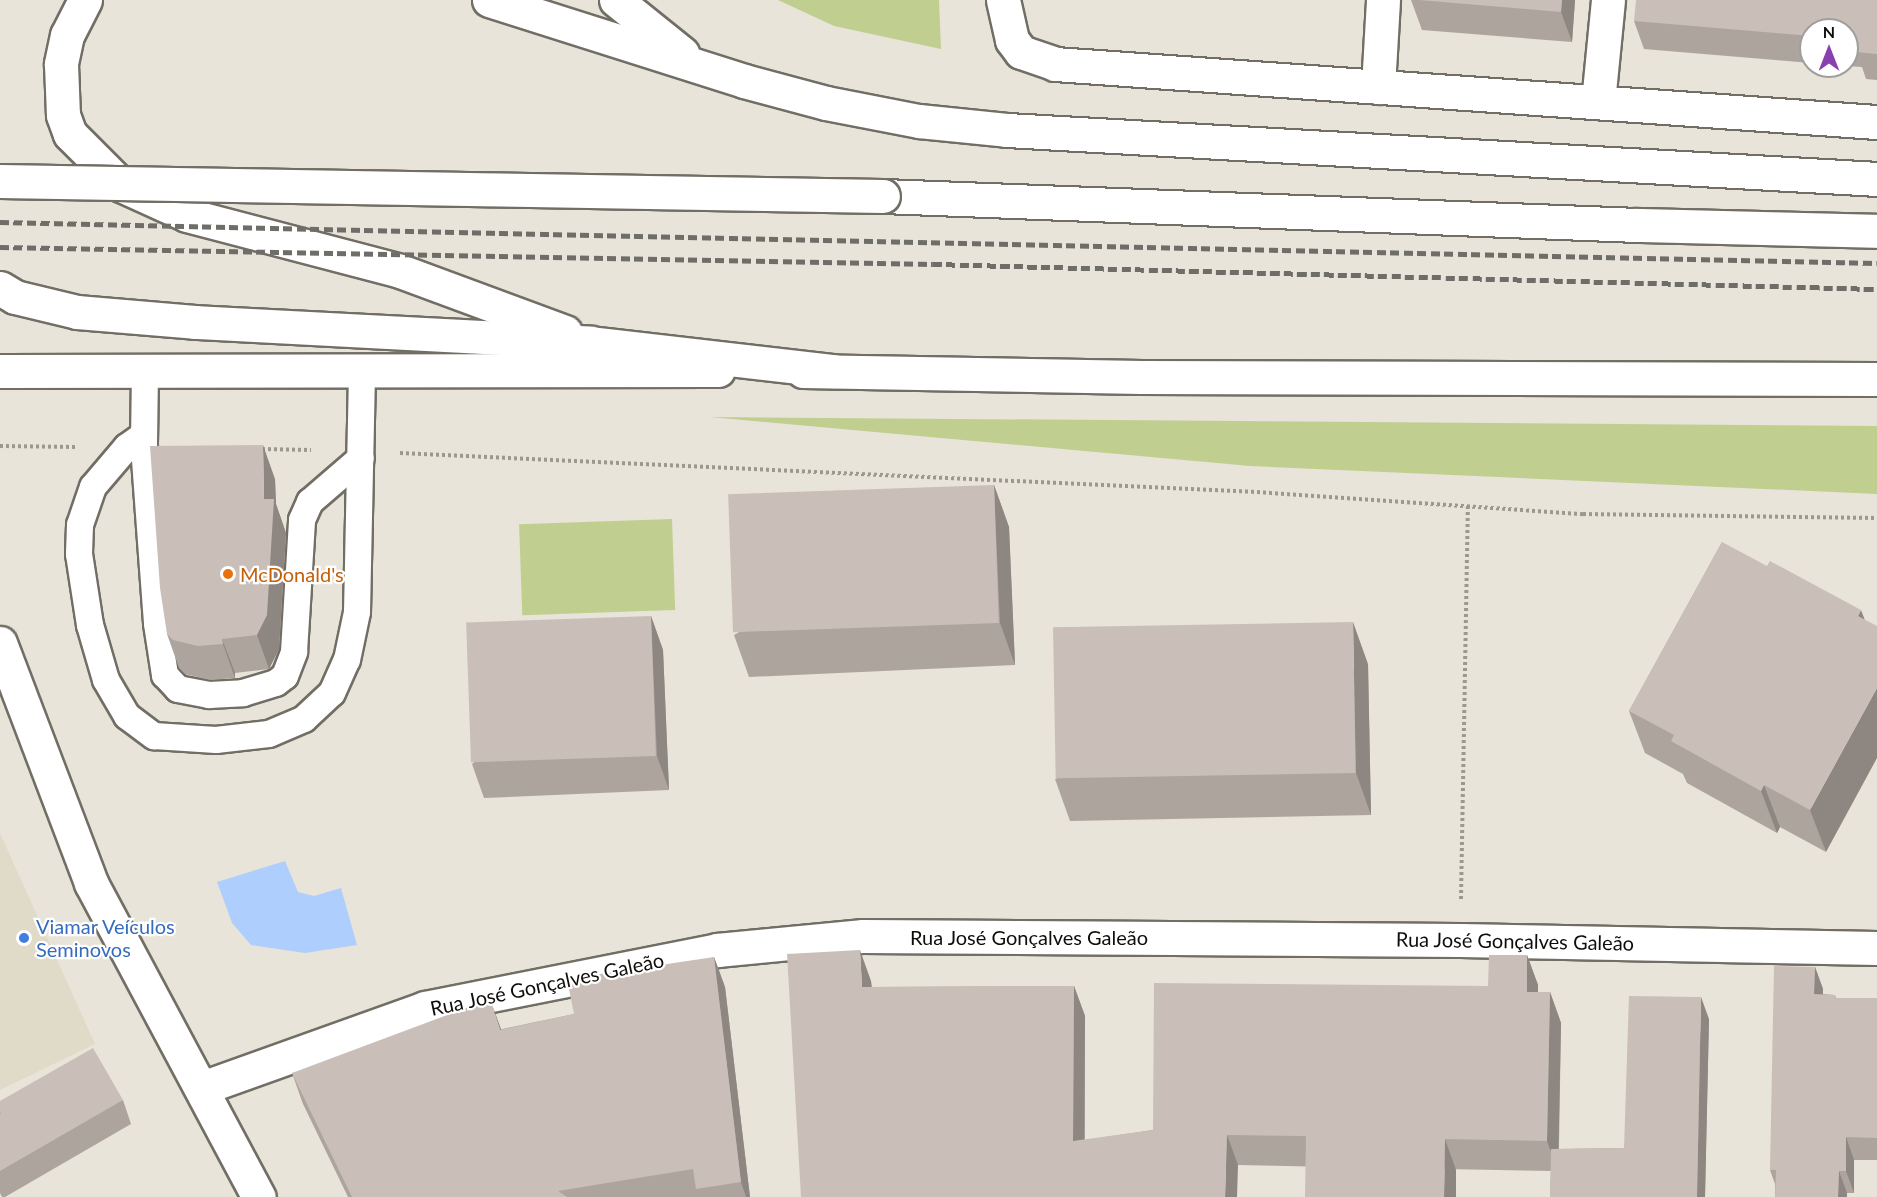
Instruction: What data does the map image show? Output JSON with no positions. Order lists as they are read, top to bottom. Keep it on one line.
{"streets":{"main road":["Rua José Gonçalves Galeão"]},"places":["McDonald's","Viamar Veículos Seminovos"],"north":"top"}
